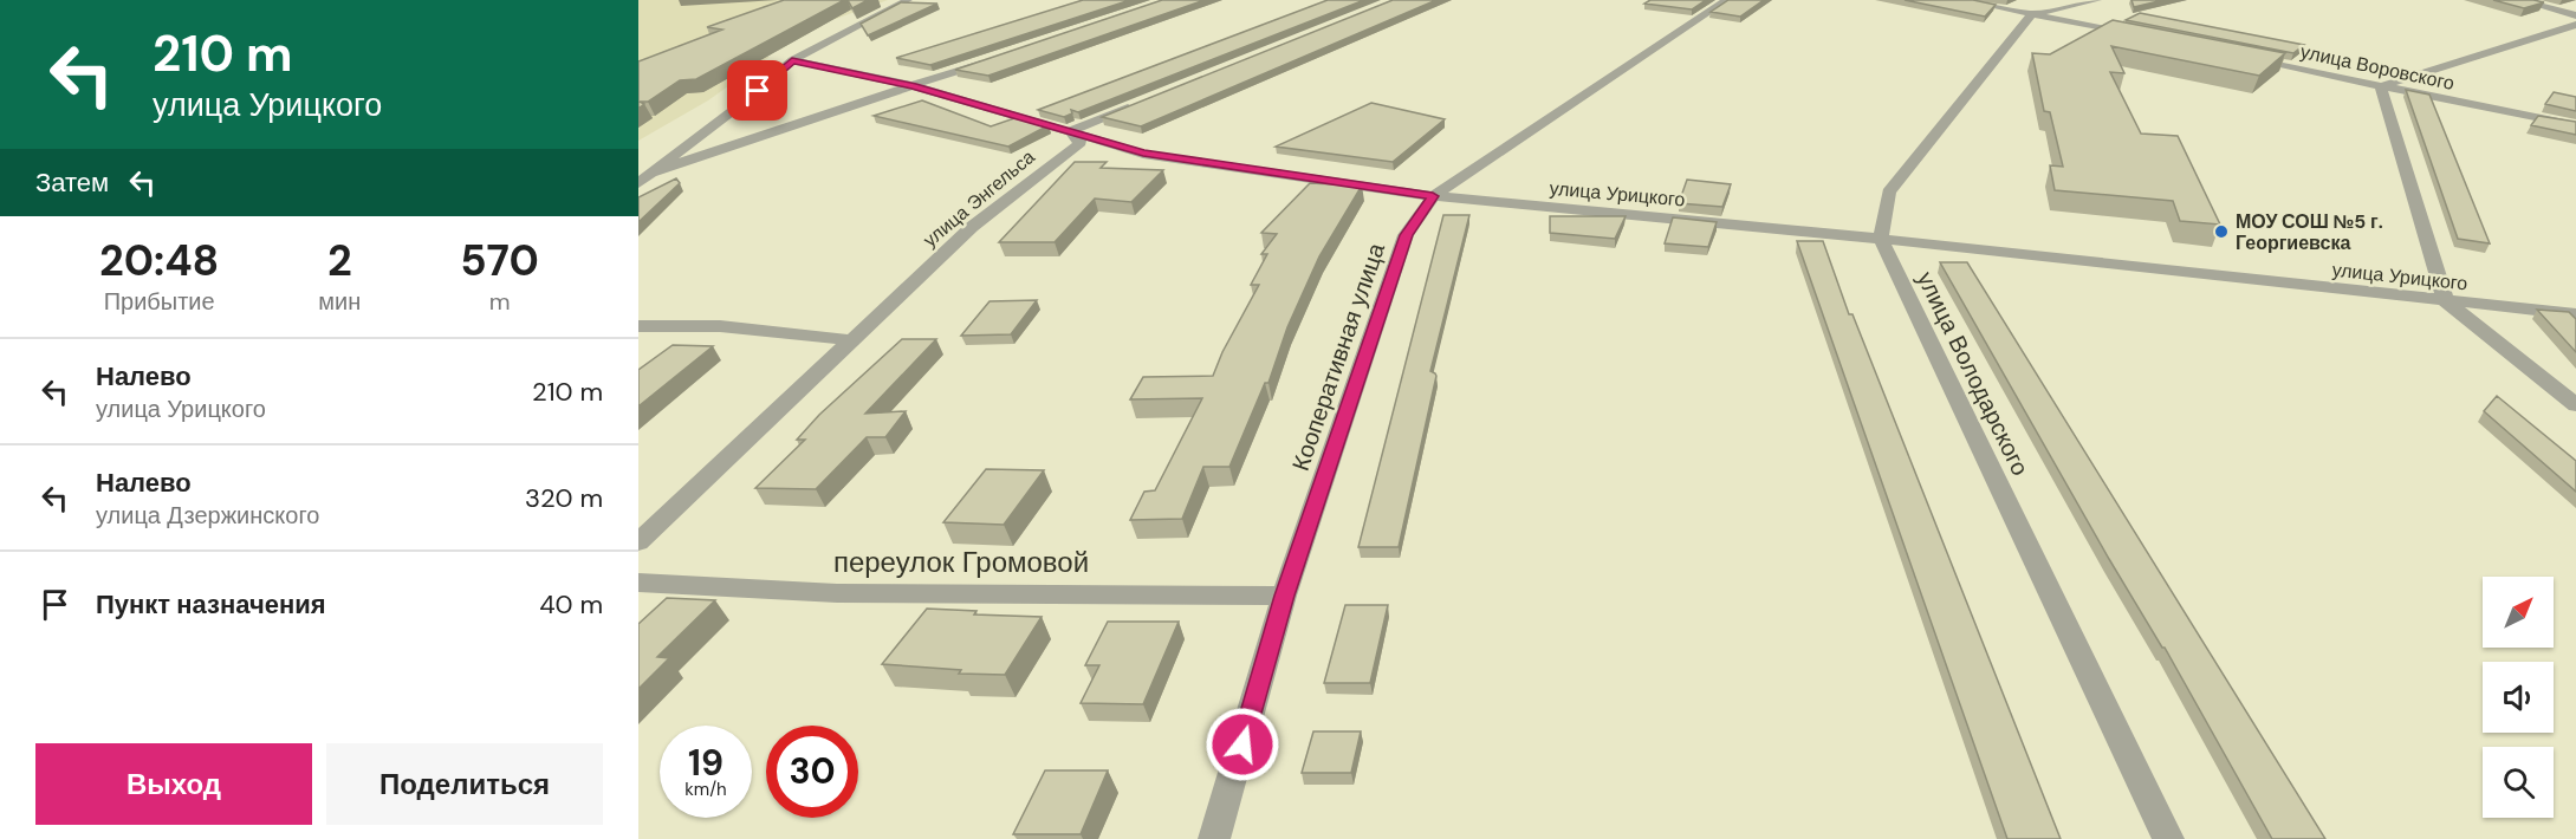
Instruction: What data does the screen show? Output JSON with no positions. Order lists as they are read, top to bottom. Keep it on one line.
{"streets":{"street":["улица Воровского","улица Урицкого","улица Энгельса","Кооперативная улица","улица Володарского","переулок Громовой"]},"crossings":[["улица Урицкого","улица Энгельса"],["улица Урицкого","Кооперативная улица"],["улица Урицкого","улица Володарского"],["Кооперативная улица","переулок Громовой"]],"places":["МОУ СОШ №5 г. Георгиевска"],"north":"top right","page":{"turn":["210 m","улица Урицкого"],"then":"Затем","eta":["20:48","Прибытие","2","мин","570","m"],"list":[{"name":"Налево","note":"улица Урицкого","value":"210 m"},{"name":"Налево","note":"улица Дзержинского","value":"320 m"},{"name":"Пункт назначения","value":"40 m"}],"speed":"19 km/h","limit":"30","buttons":["Выход","Поделиться"]}}
